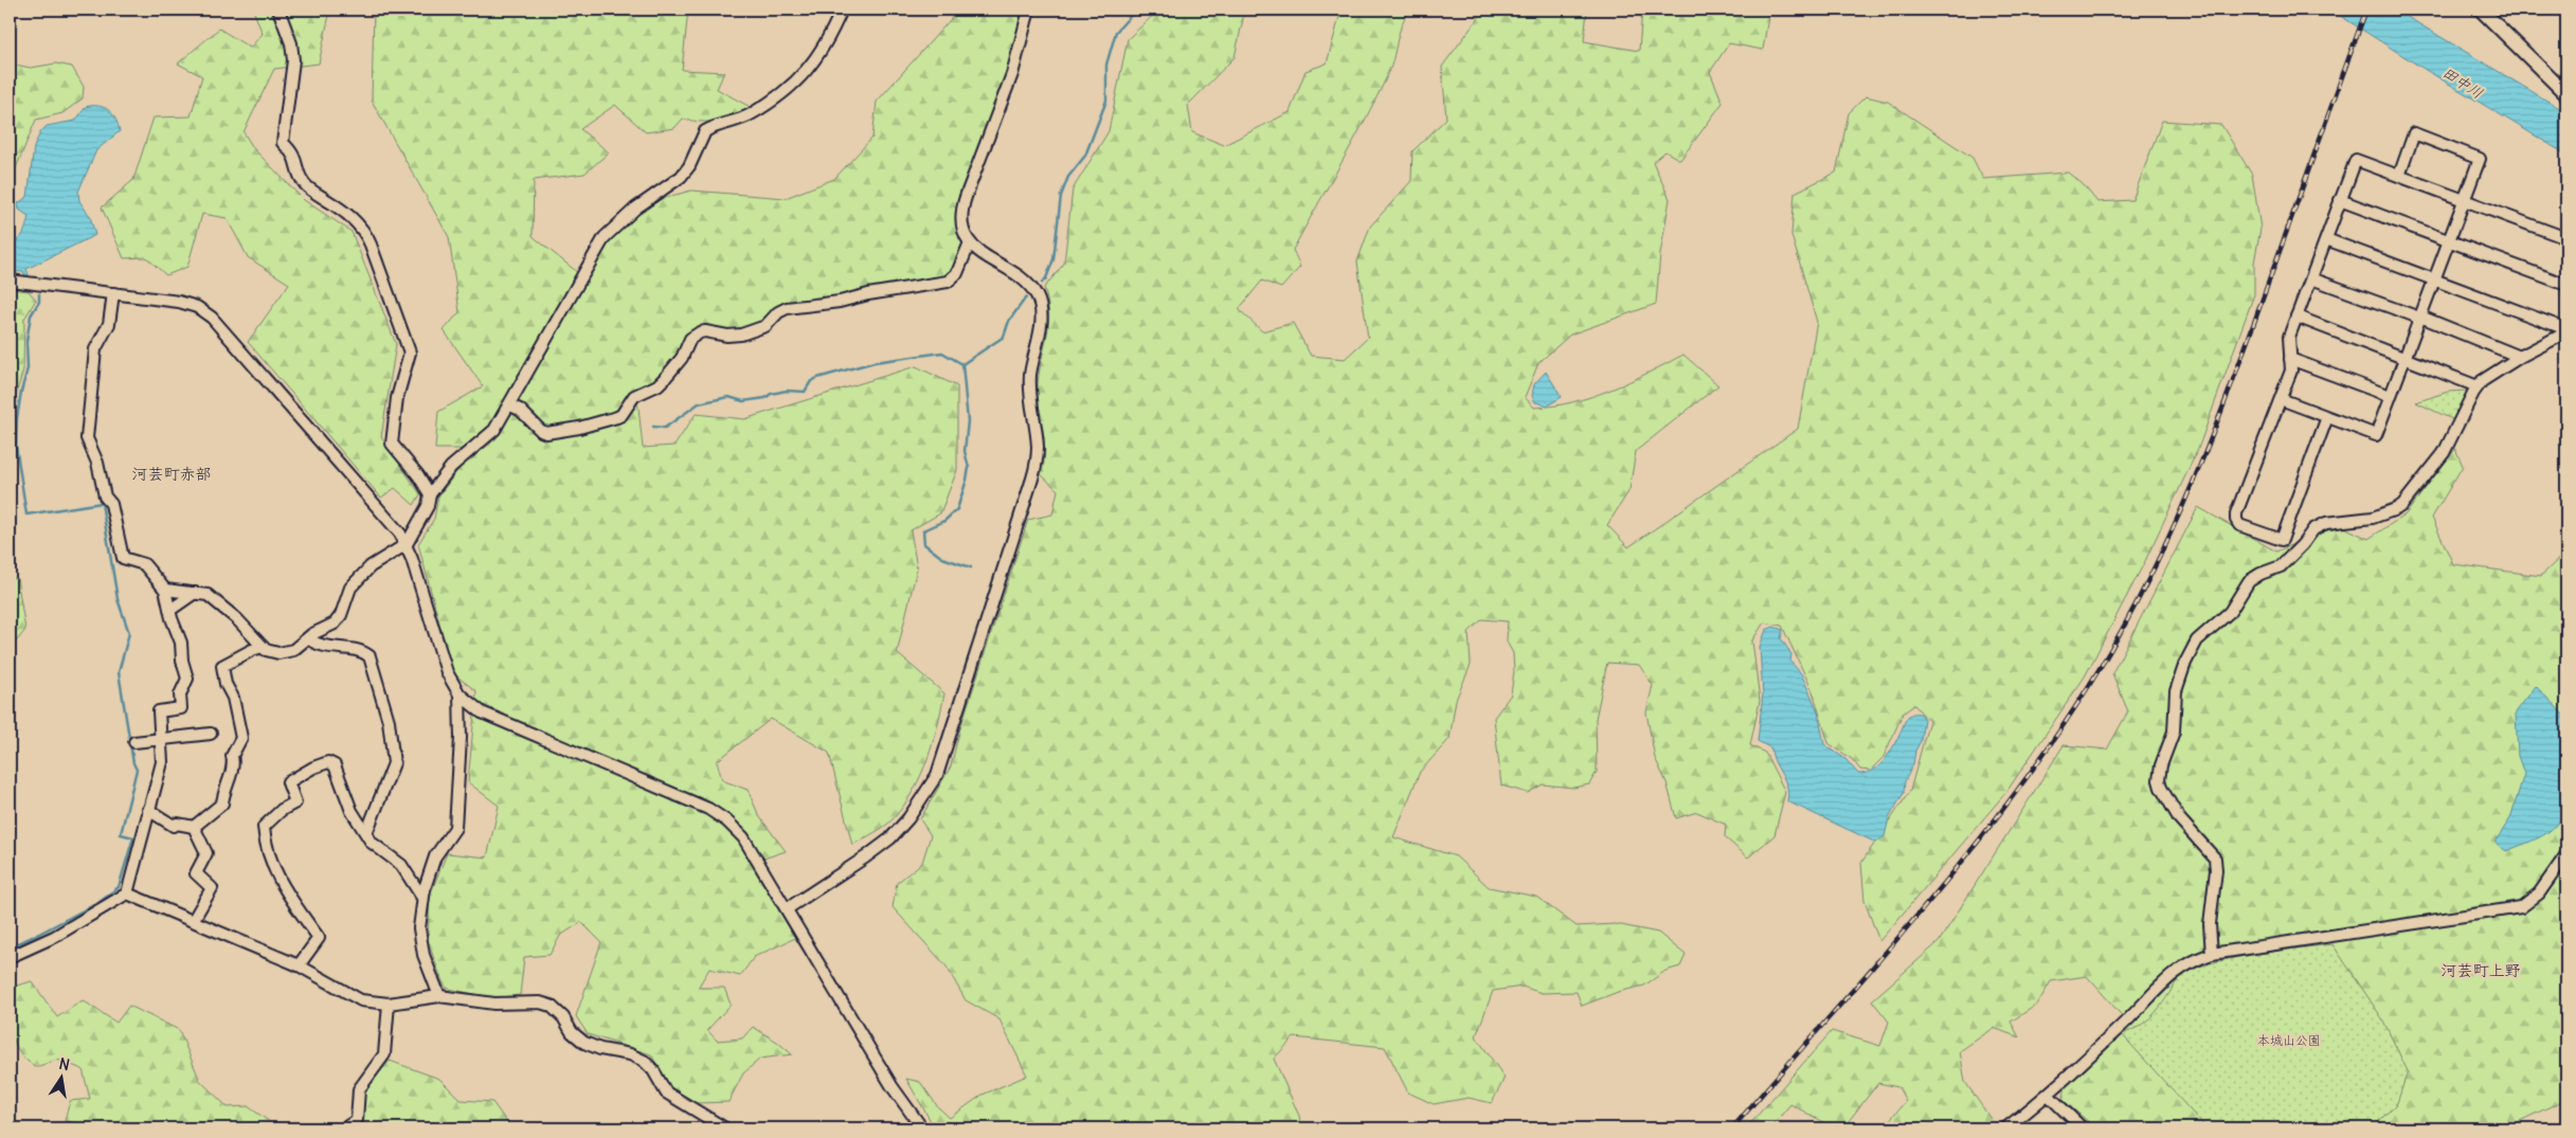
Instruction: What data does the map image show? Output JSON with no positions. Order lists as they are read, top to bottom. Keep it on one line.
{"districts":["河芸町赤部","河芸町上野"],"water":["田中川"],"parks":["本城山公園"],"north":"top"}
